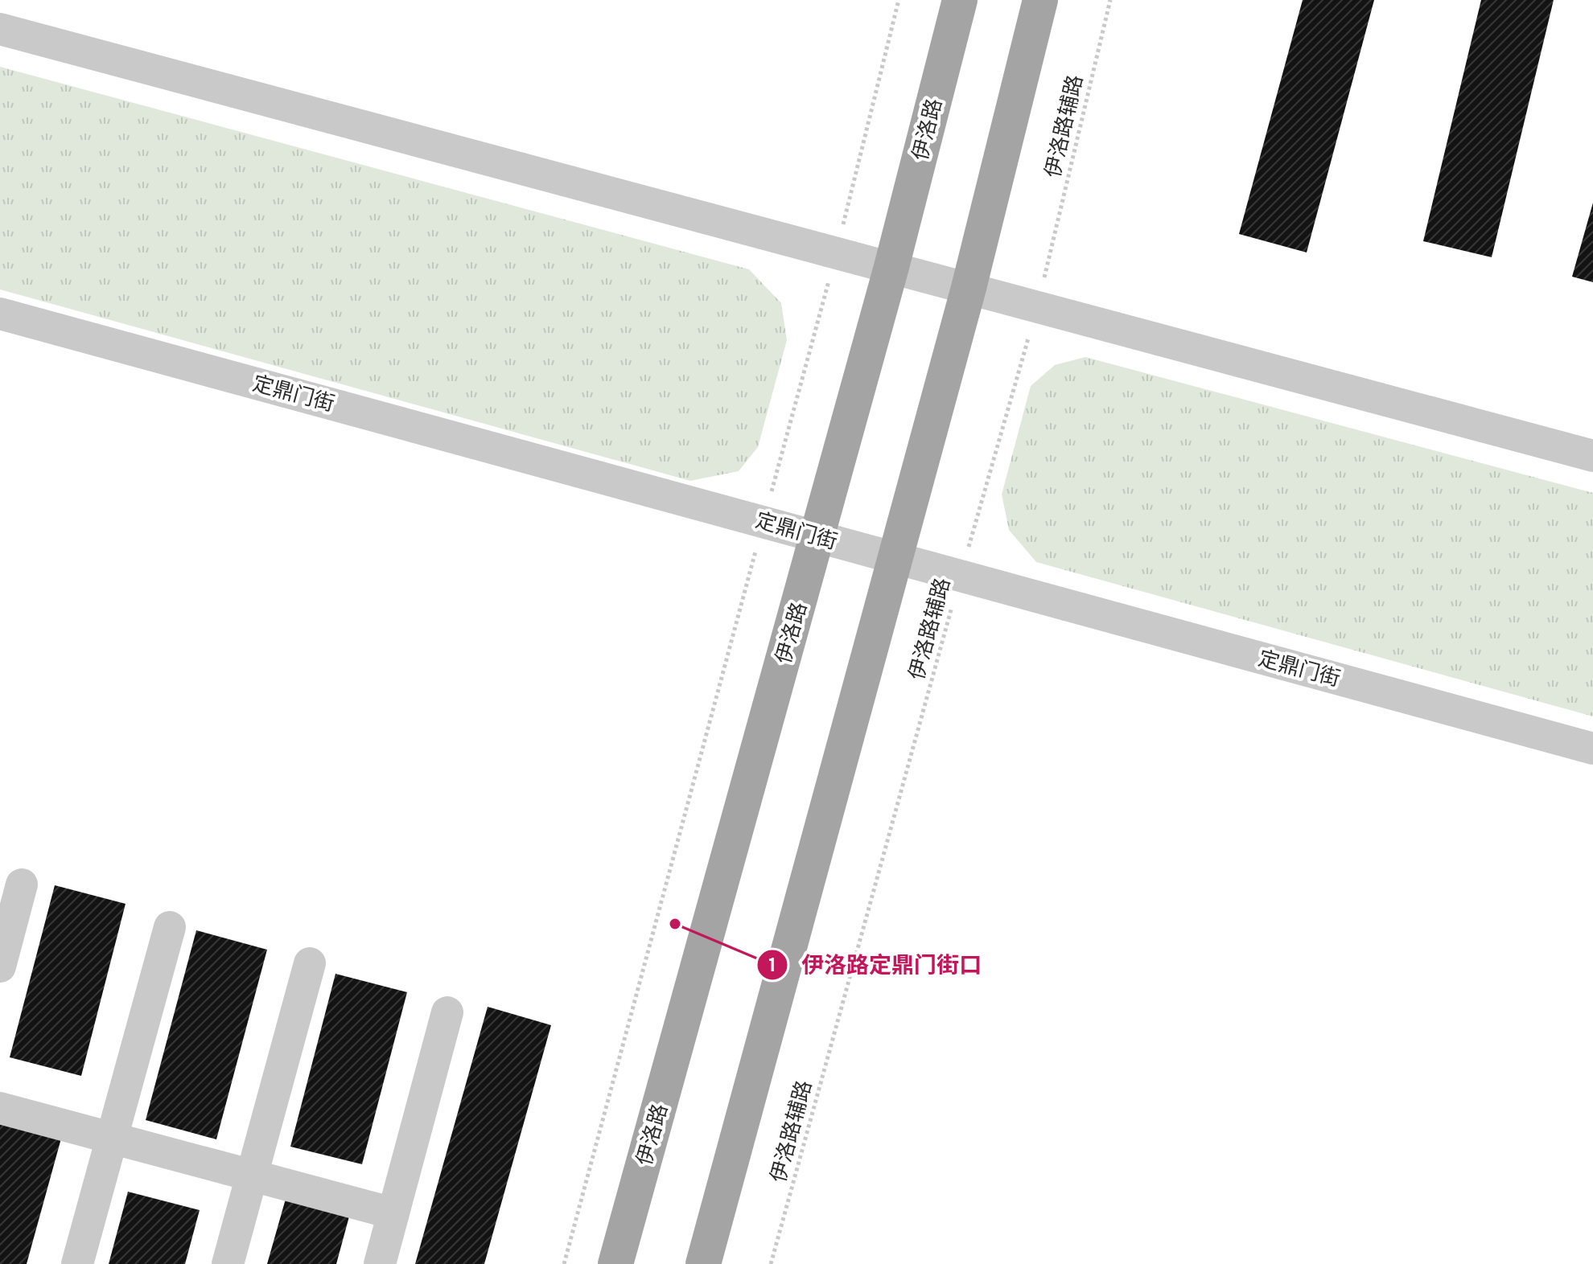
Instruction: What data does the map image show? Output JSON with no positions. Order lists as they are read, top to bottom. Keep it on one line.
{"streets":{"main road":["伊洛路"],"street":["定鼎门街"],"path":["伊洛路辅路"]},"crossings":[["伊洛路辅路","定鼎门街"],["伊洛路","定鼎门街"]],"places":["伊洛路定鼎门街口"]}
